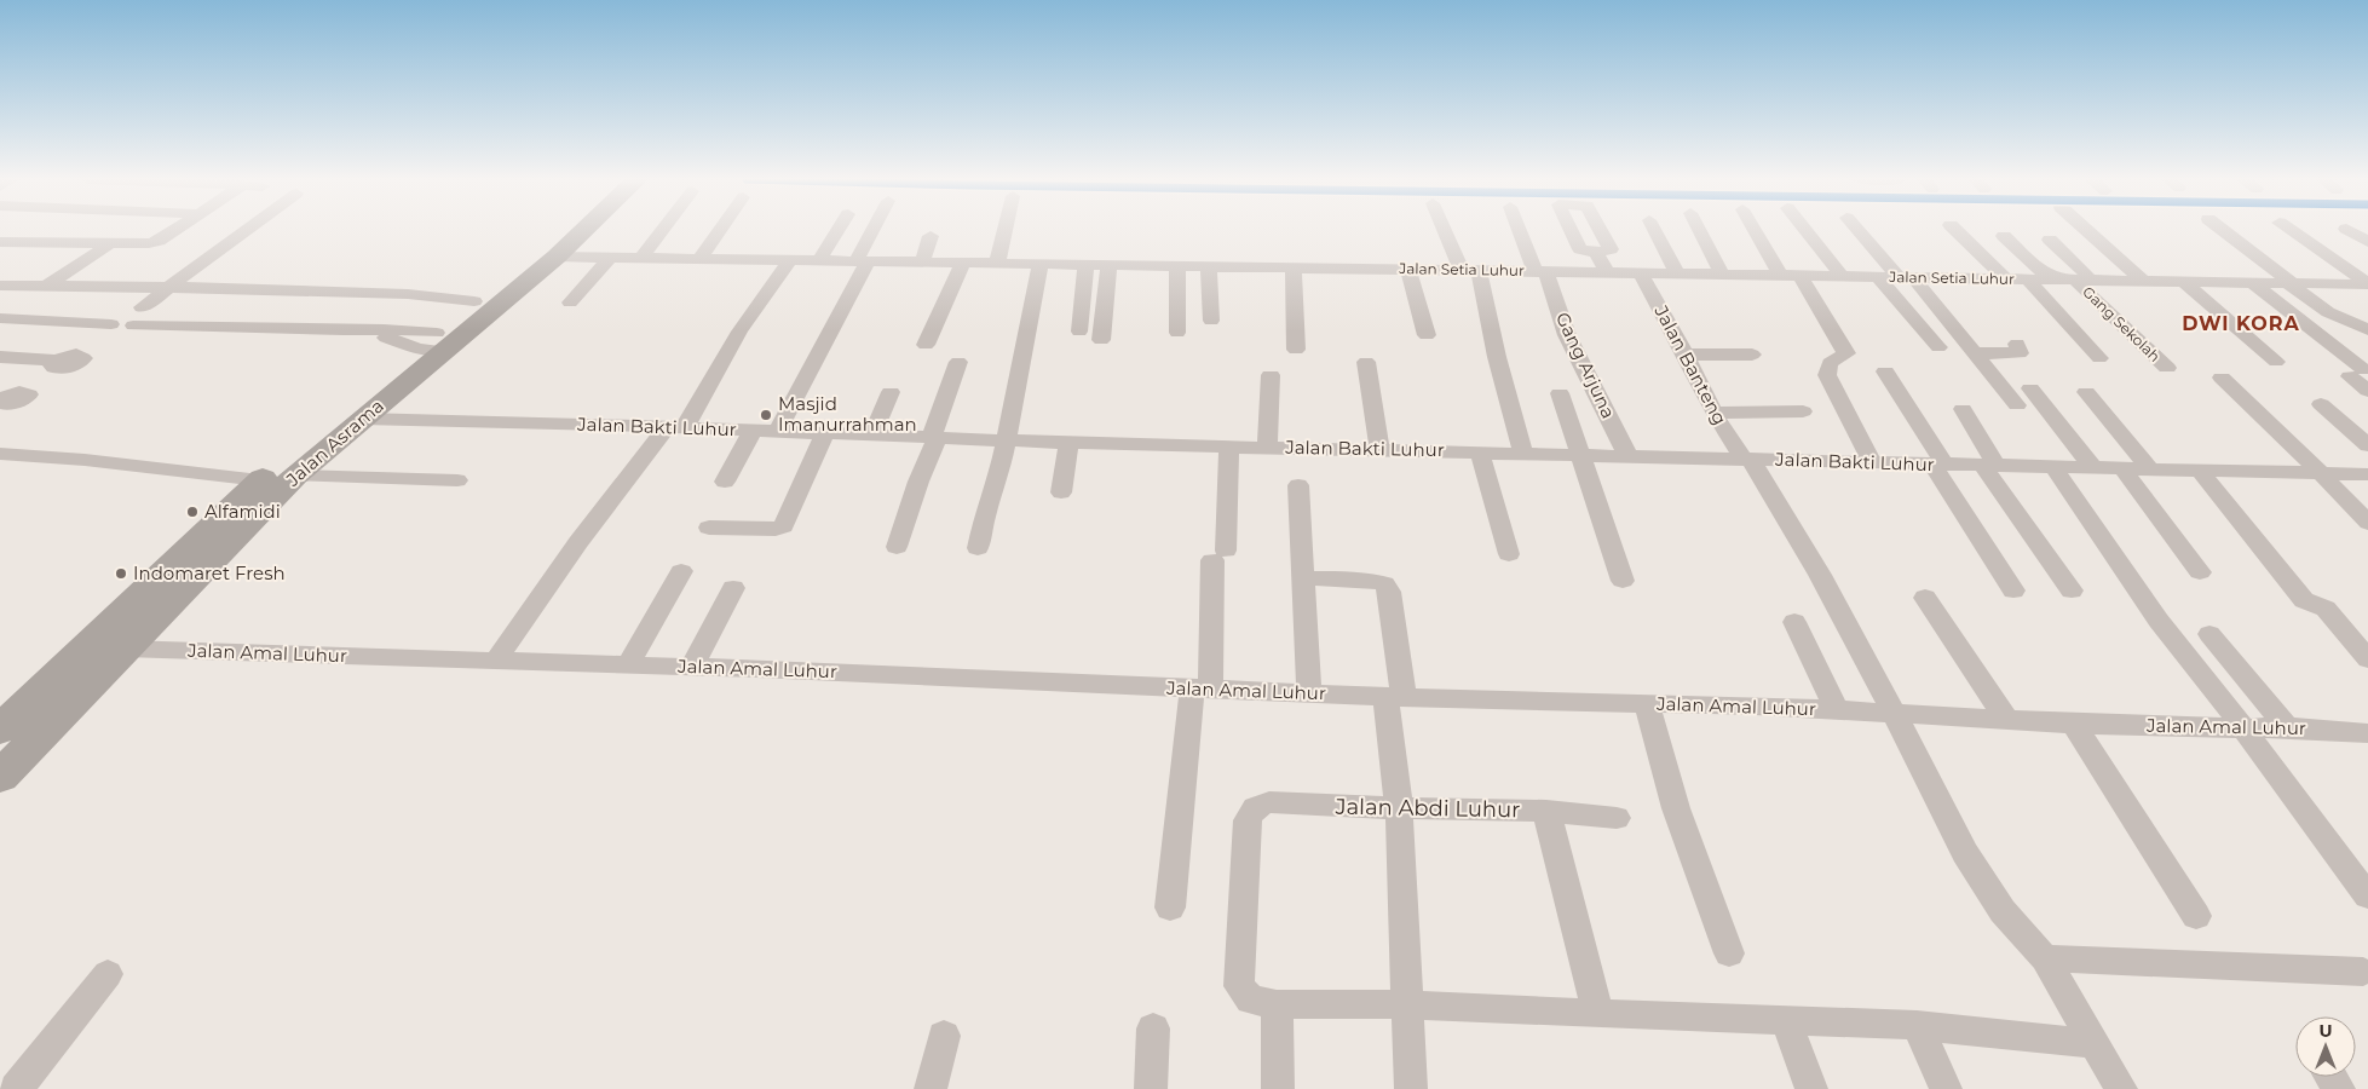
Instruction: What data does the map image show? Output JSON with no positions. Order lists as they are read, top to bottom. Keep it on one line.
{"streets":{"highway":["Jalan Asrama"],"street":["Jalan Setia Luhur","Gang Sekolah","Gang Arjuna","Jalan Banteng","Jalan Bakti Luhur","Jalan Amal Luhur","Jalan Abdi Luhur"]},"crossings":[["Jalan Setia Luhur","Gang Sekolah"],["Jalan Setia Luhur","Gang Arjuna"],["Jalan Setia Luhur","Jalan Banteng"],["Jalan Setia Luhur","Jalan Asrama"],["Gang Arjuna","Jalan Bakti Luhur"],["Jalan Banteng","Jalan Bakti Luhur"],["Jalan Banteng","Jalan Amal Luhur"],["Jalan Bakti Luhur","Jalan Asrama"],["Jalan Asrama","Jalan Amal Luhur"]],"districts":["DWI KORA"],"places":["Masjid Imanurrahman","Alfamidi","Indomaret Fresh"],"north":"top"}
